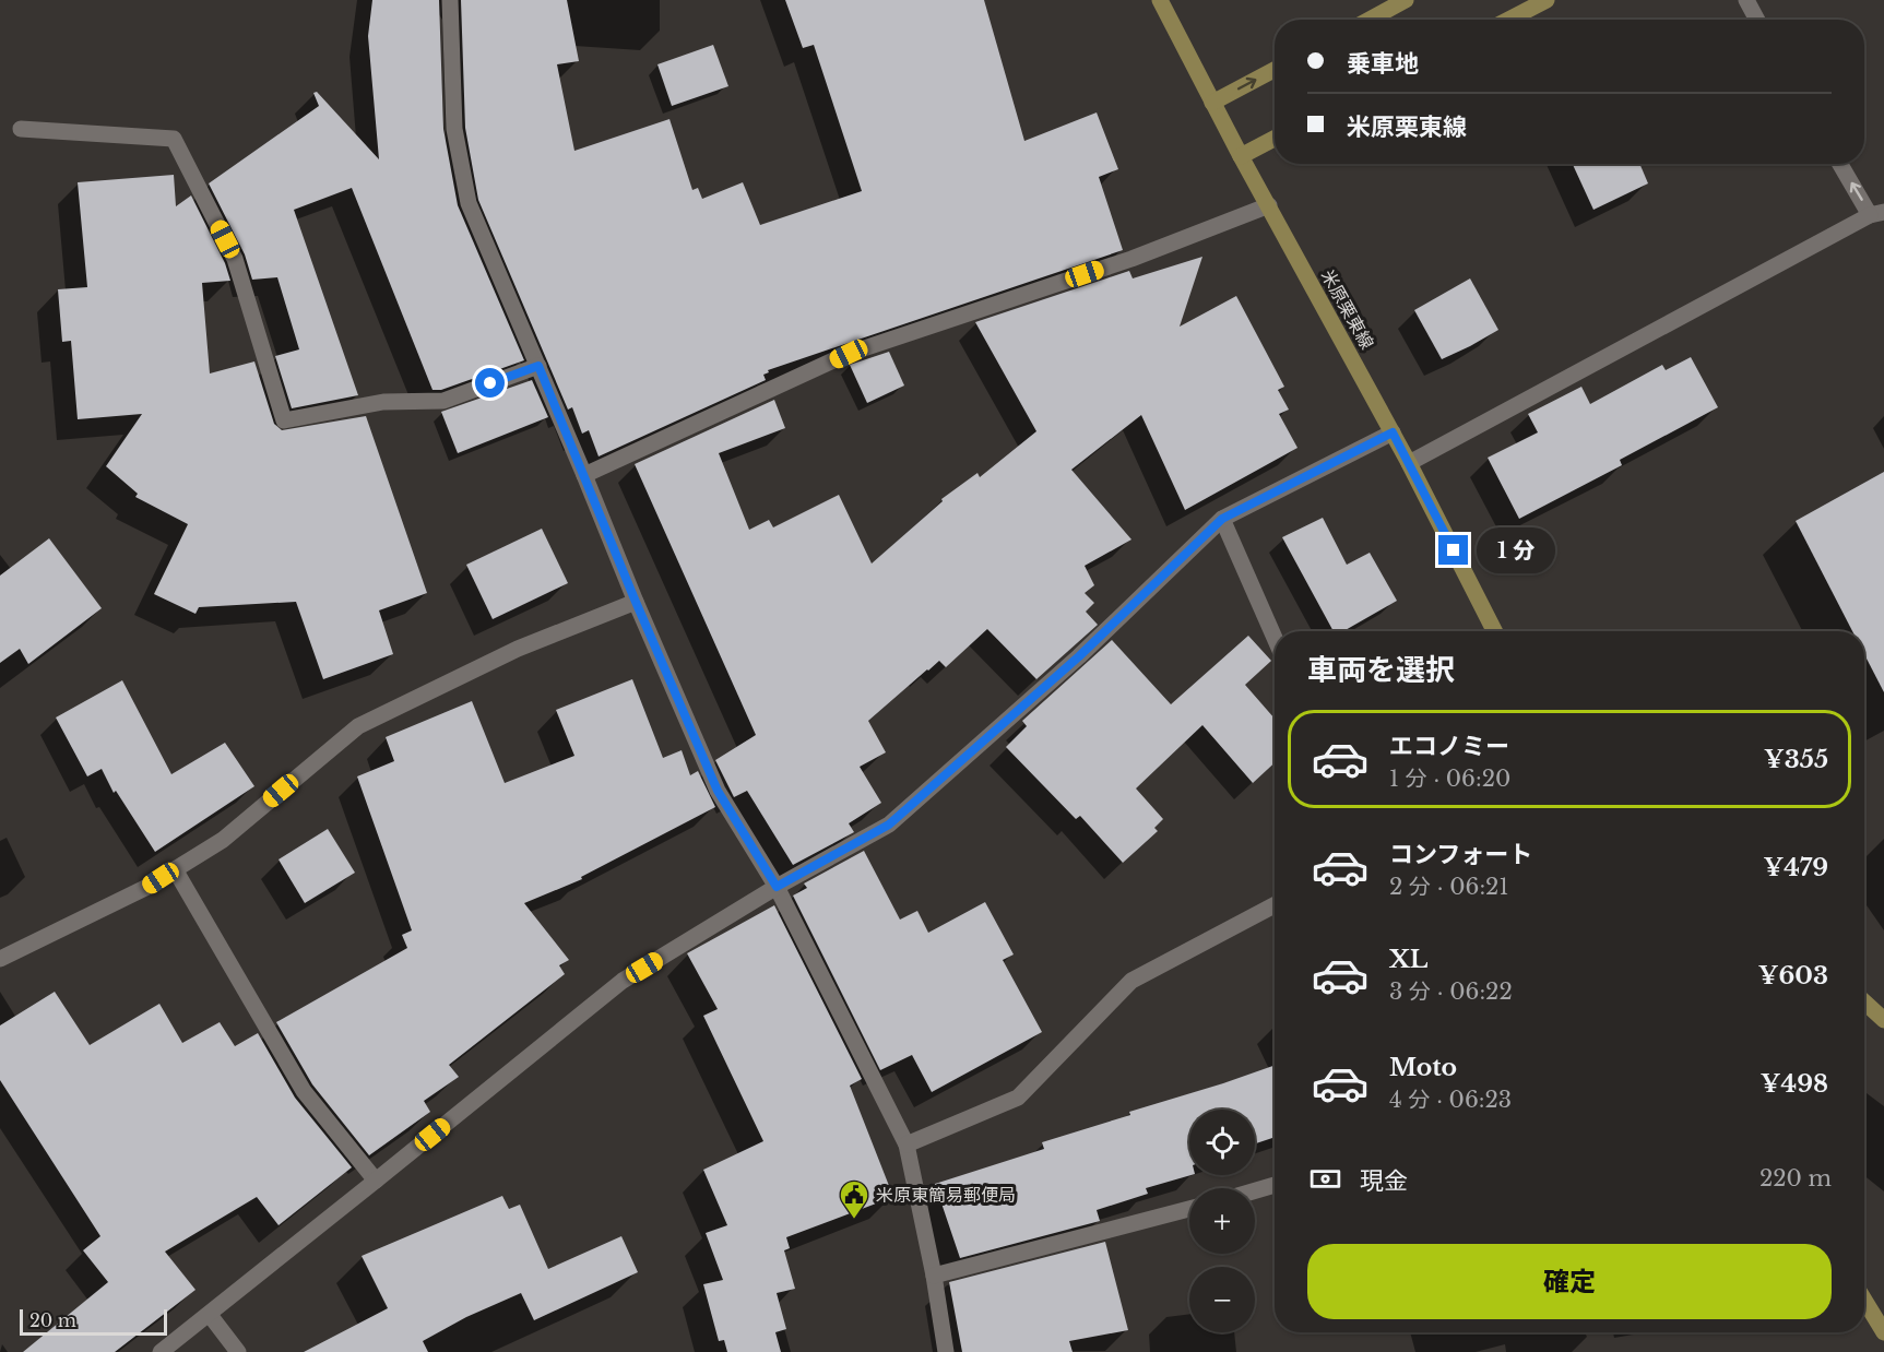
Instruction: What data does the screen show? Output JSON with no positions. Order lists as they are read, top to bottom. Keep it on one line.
{"streets":{"main road":["米原栗東線"]},"places":{"public building":["米原東簡易郵便局"]},"scale_bar":"20 m","page":{"banner":["乗車地","米原栗東線"],"bubble":"1 分","heading":"車両を選択","list":[{"name":"エコノミー","note":"1 分 · 06:20","value":"¥355"},{"name":"コンフォート","note":"2 分 · 06:21","value":"¥479"},{"name":"XL","note":"3 分 · 06:22","value":"¥603"},{"name":"Moto","note":"4 分 · 06:23","value":"¥498"}],"map_buttons":["+","−"],"pay":["現金","220 m"],"buttons":"確定","scale":"20 m"}}
